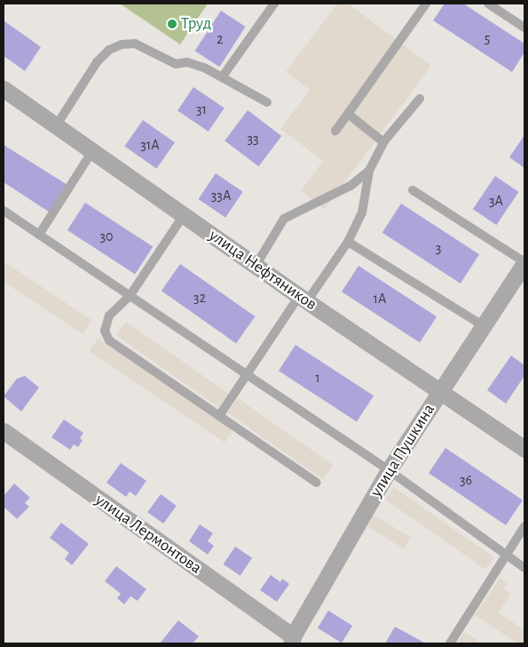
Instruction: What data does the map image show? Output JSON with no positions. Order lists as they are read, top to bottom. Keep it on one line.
{"streets":{"street":["улица Нефтяников","улица Пушкина","улица Лермонтова"]},"crossings":[["улица Нефтяников","улица Пушкина"],["улица Пушкина","улица Лермонтова"]],"places":["Труд"],"house_numbers":["5","2","31","33","31А","33А","3А","30","3","32","1А","1","36"]}
